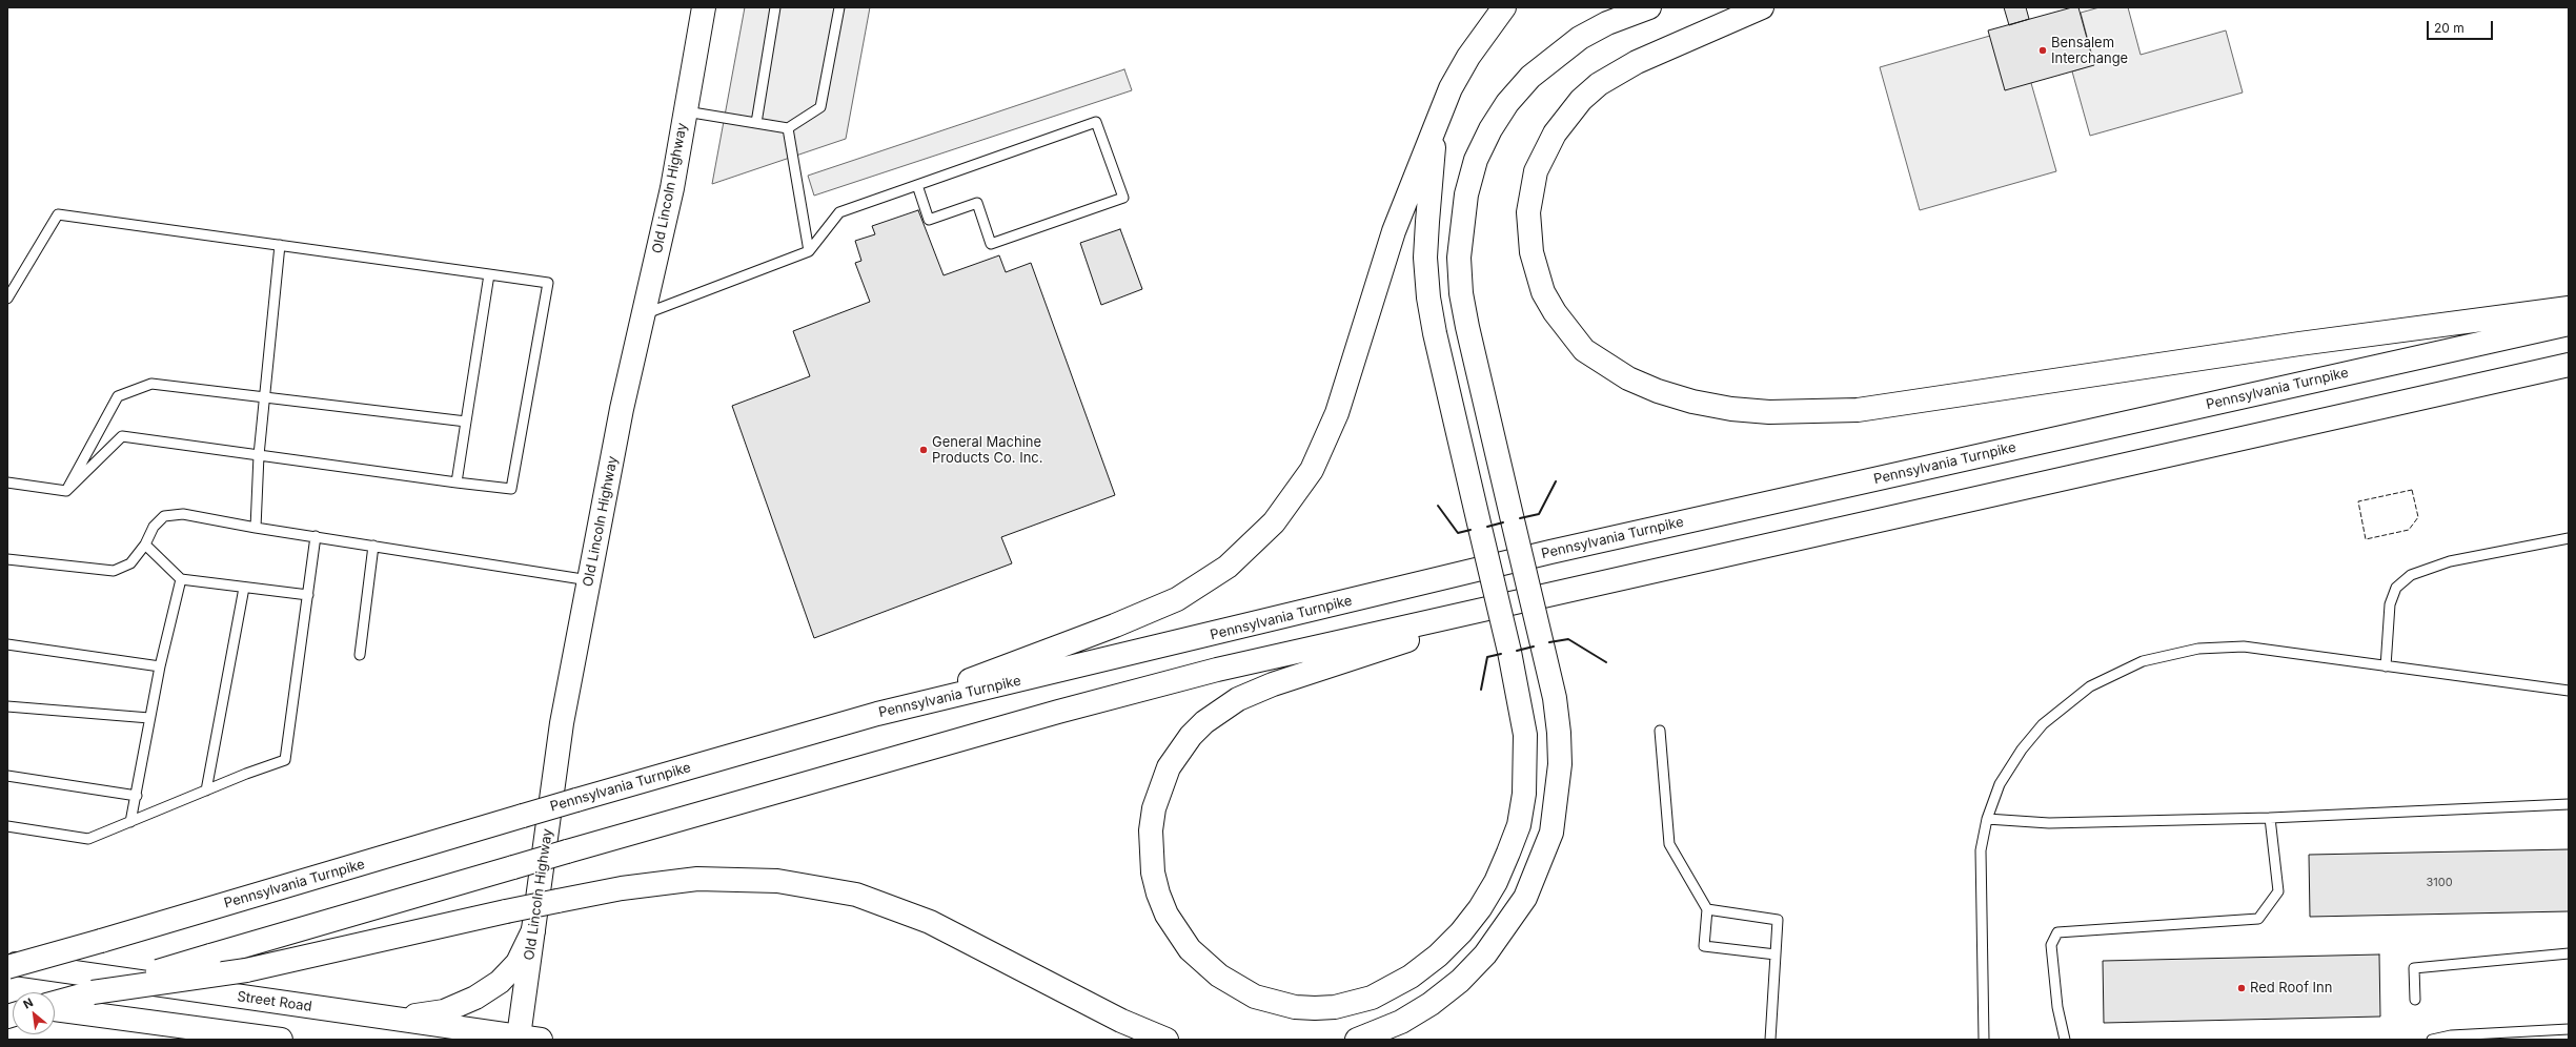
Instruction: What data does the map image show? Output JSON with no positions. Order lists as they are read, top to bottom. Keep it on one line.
{"streets":{"main road":["Old Lincoln Highway","Pennsylvania Turnpike","Street Road"]},"crossings":[["Old Lincoln Highway","Street Road"]],"places":["Bensalem Interchange","General Machine Products Co. Inc.","Red Roof Inn"],"house_numbers":["3100"],"scale_bar":"20 m","north":"top left"}
